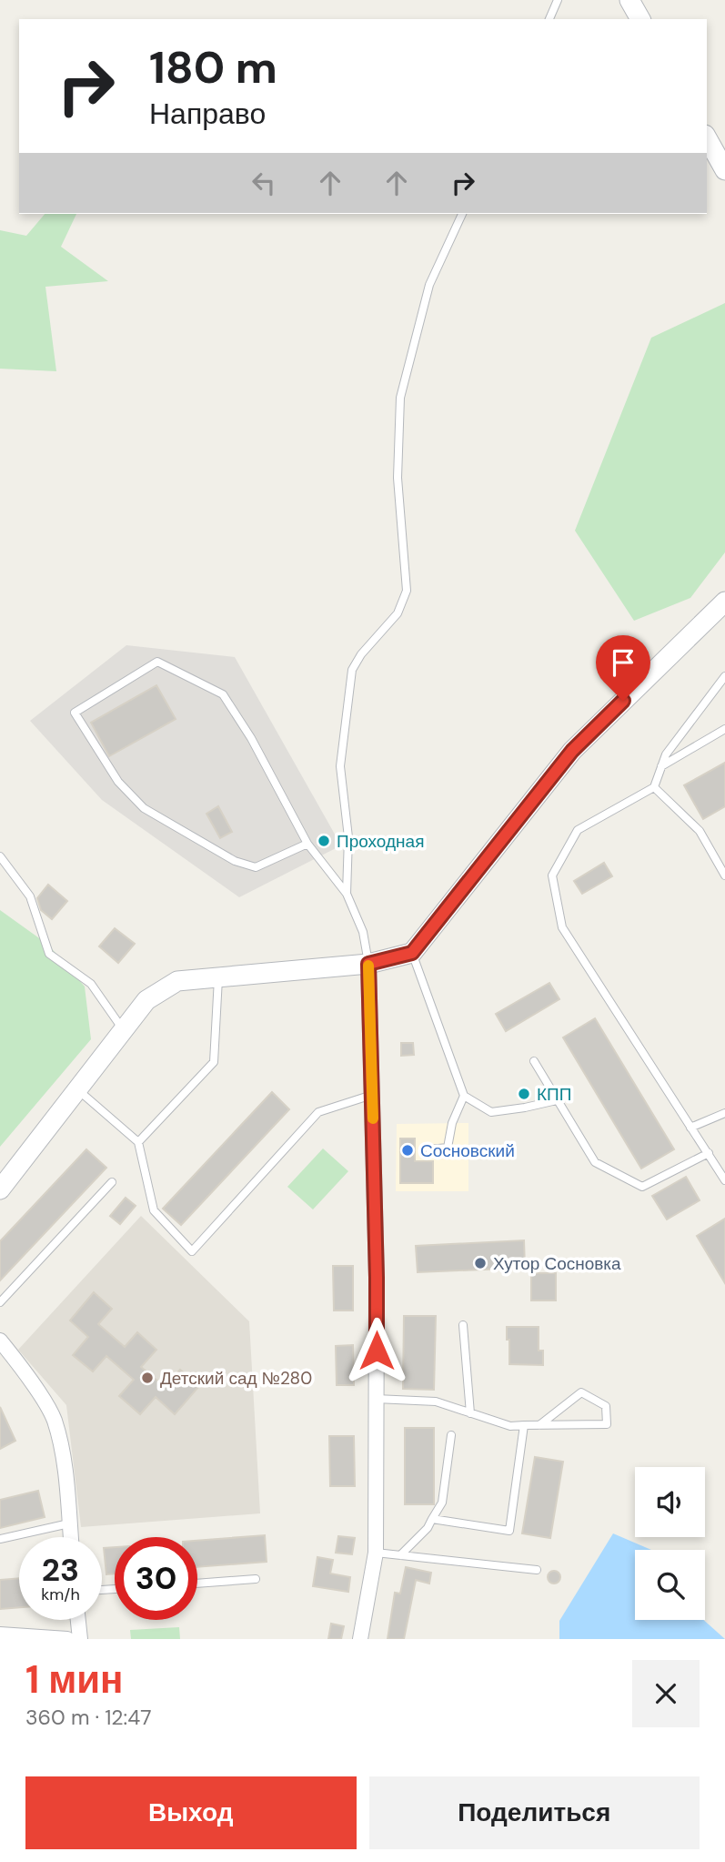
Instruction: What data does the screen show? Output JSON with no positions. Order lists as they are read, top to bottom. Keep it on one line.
{"places":["Проходная","КПП","Сосновский","Хутор Сосновка","Детский сад №280"],"page":{"turn":["180 m","Направо"],"speed":"23 km/h","limit":"30","heading":["1 мин","360 m · 12:47"],"buttons":["Выход","Поделиться"]}}
